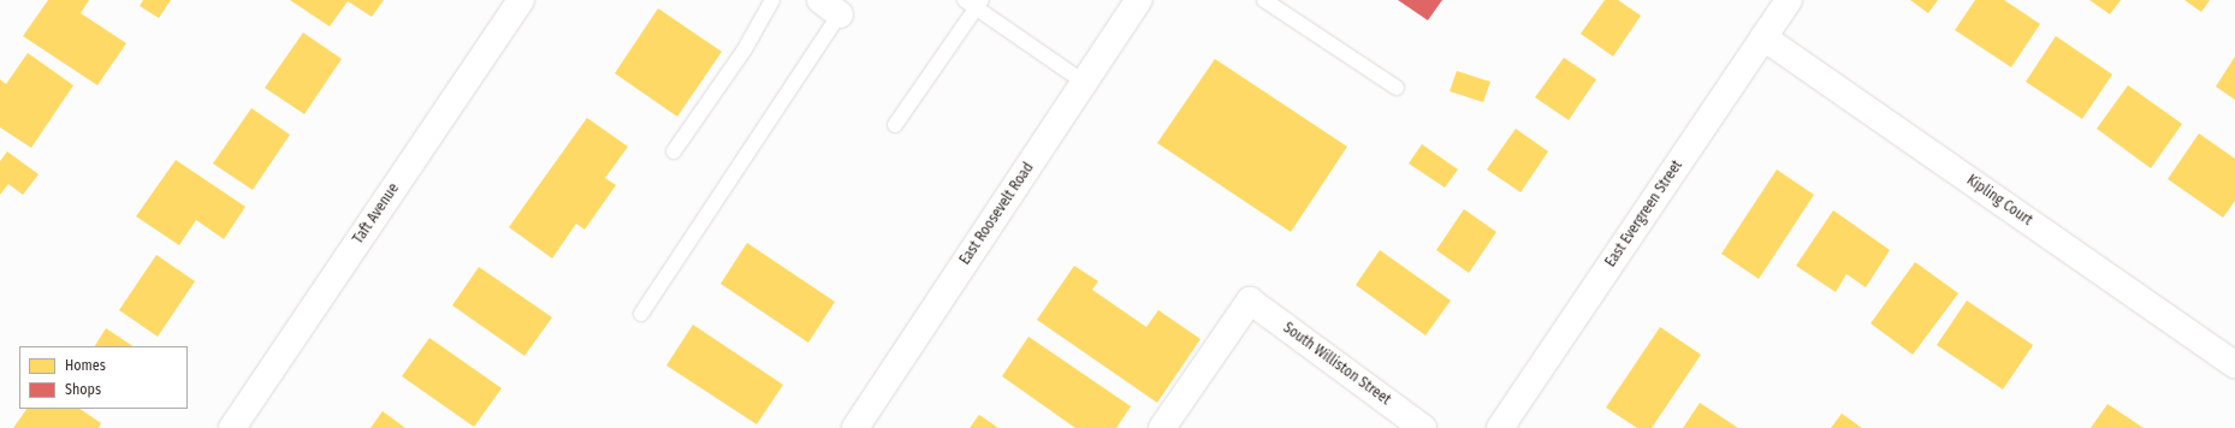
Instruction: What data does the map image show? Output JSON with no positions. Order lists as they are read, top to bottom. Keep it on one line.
{"streets":{"street":["Kipling Court","Taft Avenue","East Roosevelt Road","East Evergreen Street","South Williston Street"]},"crossings":[["Kipling Court","East Evergreen Street"]],"legend":["Homes","Shops"]}
